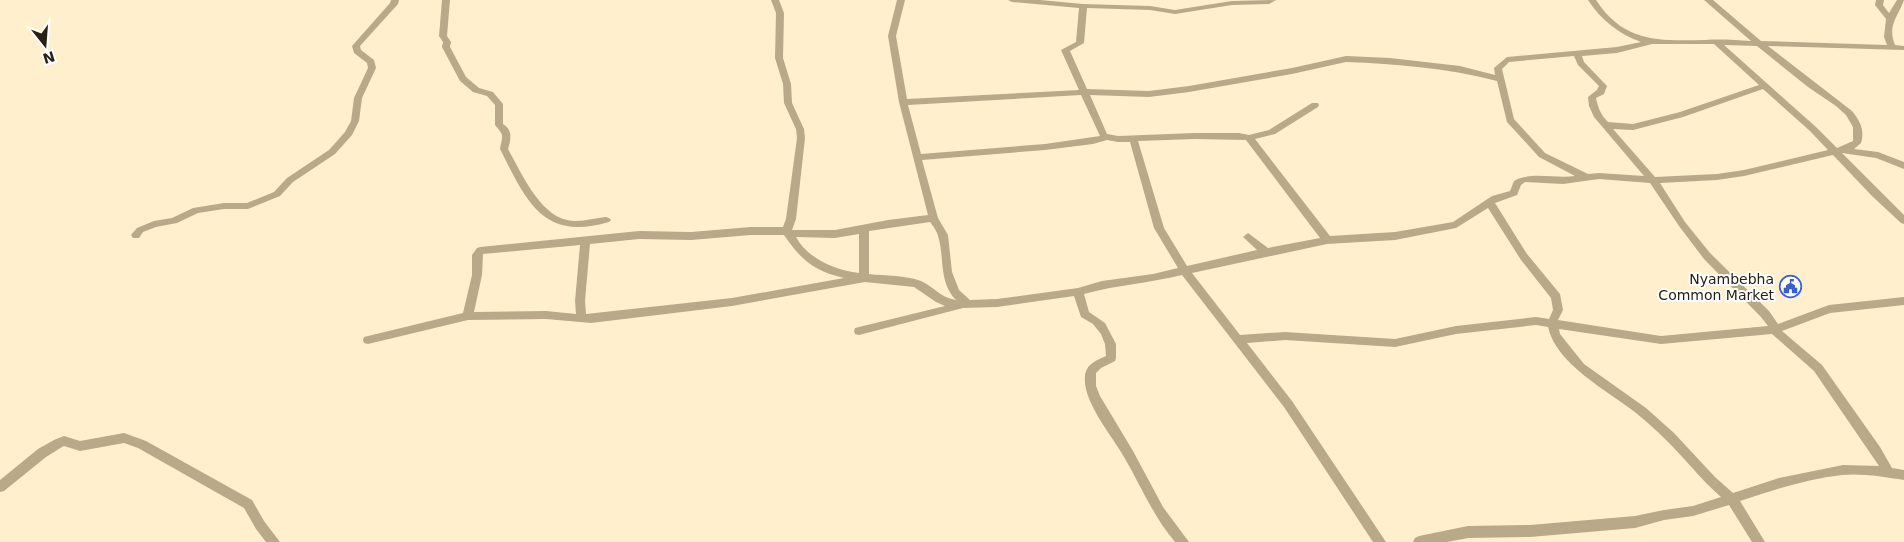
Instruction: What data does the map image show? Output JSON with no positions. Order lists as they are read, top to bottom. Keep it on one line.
{"places":{"public building":["Nyambebha Common Market"]},"north":"bottom"}
